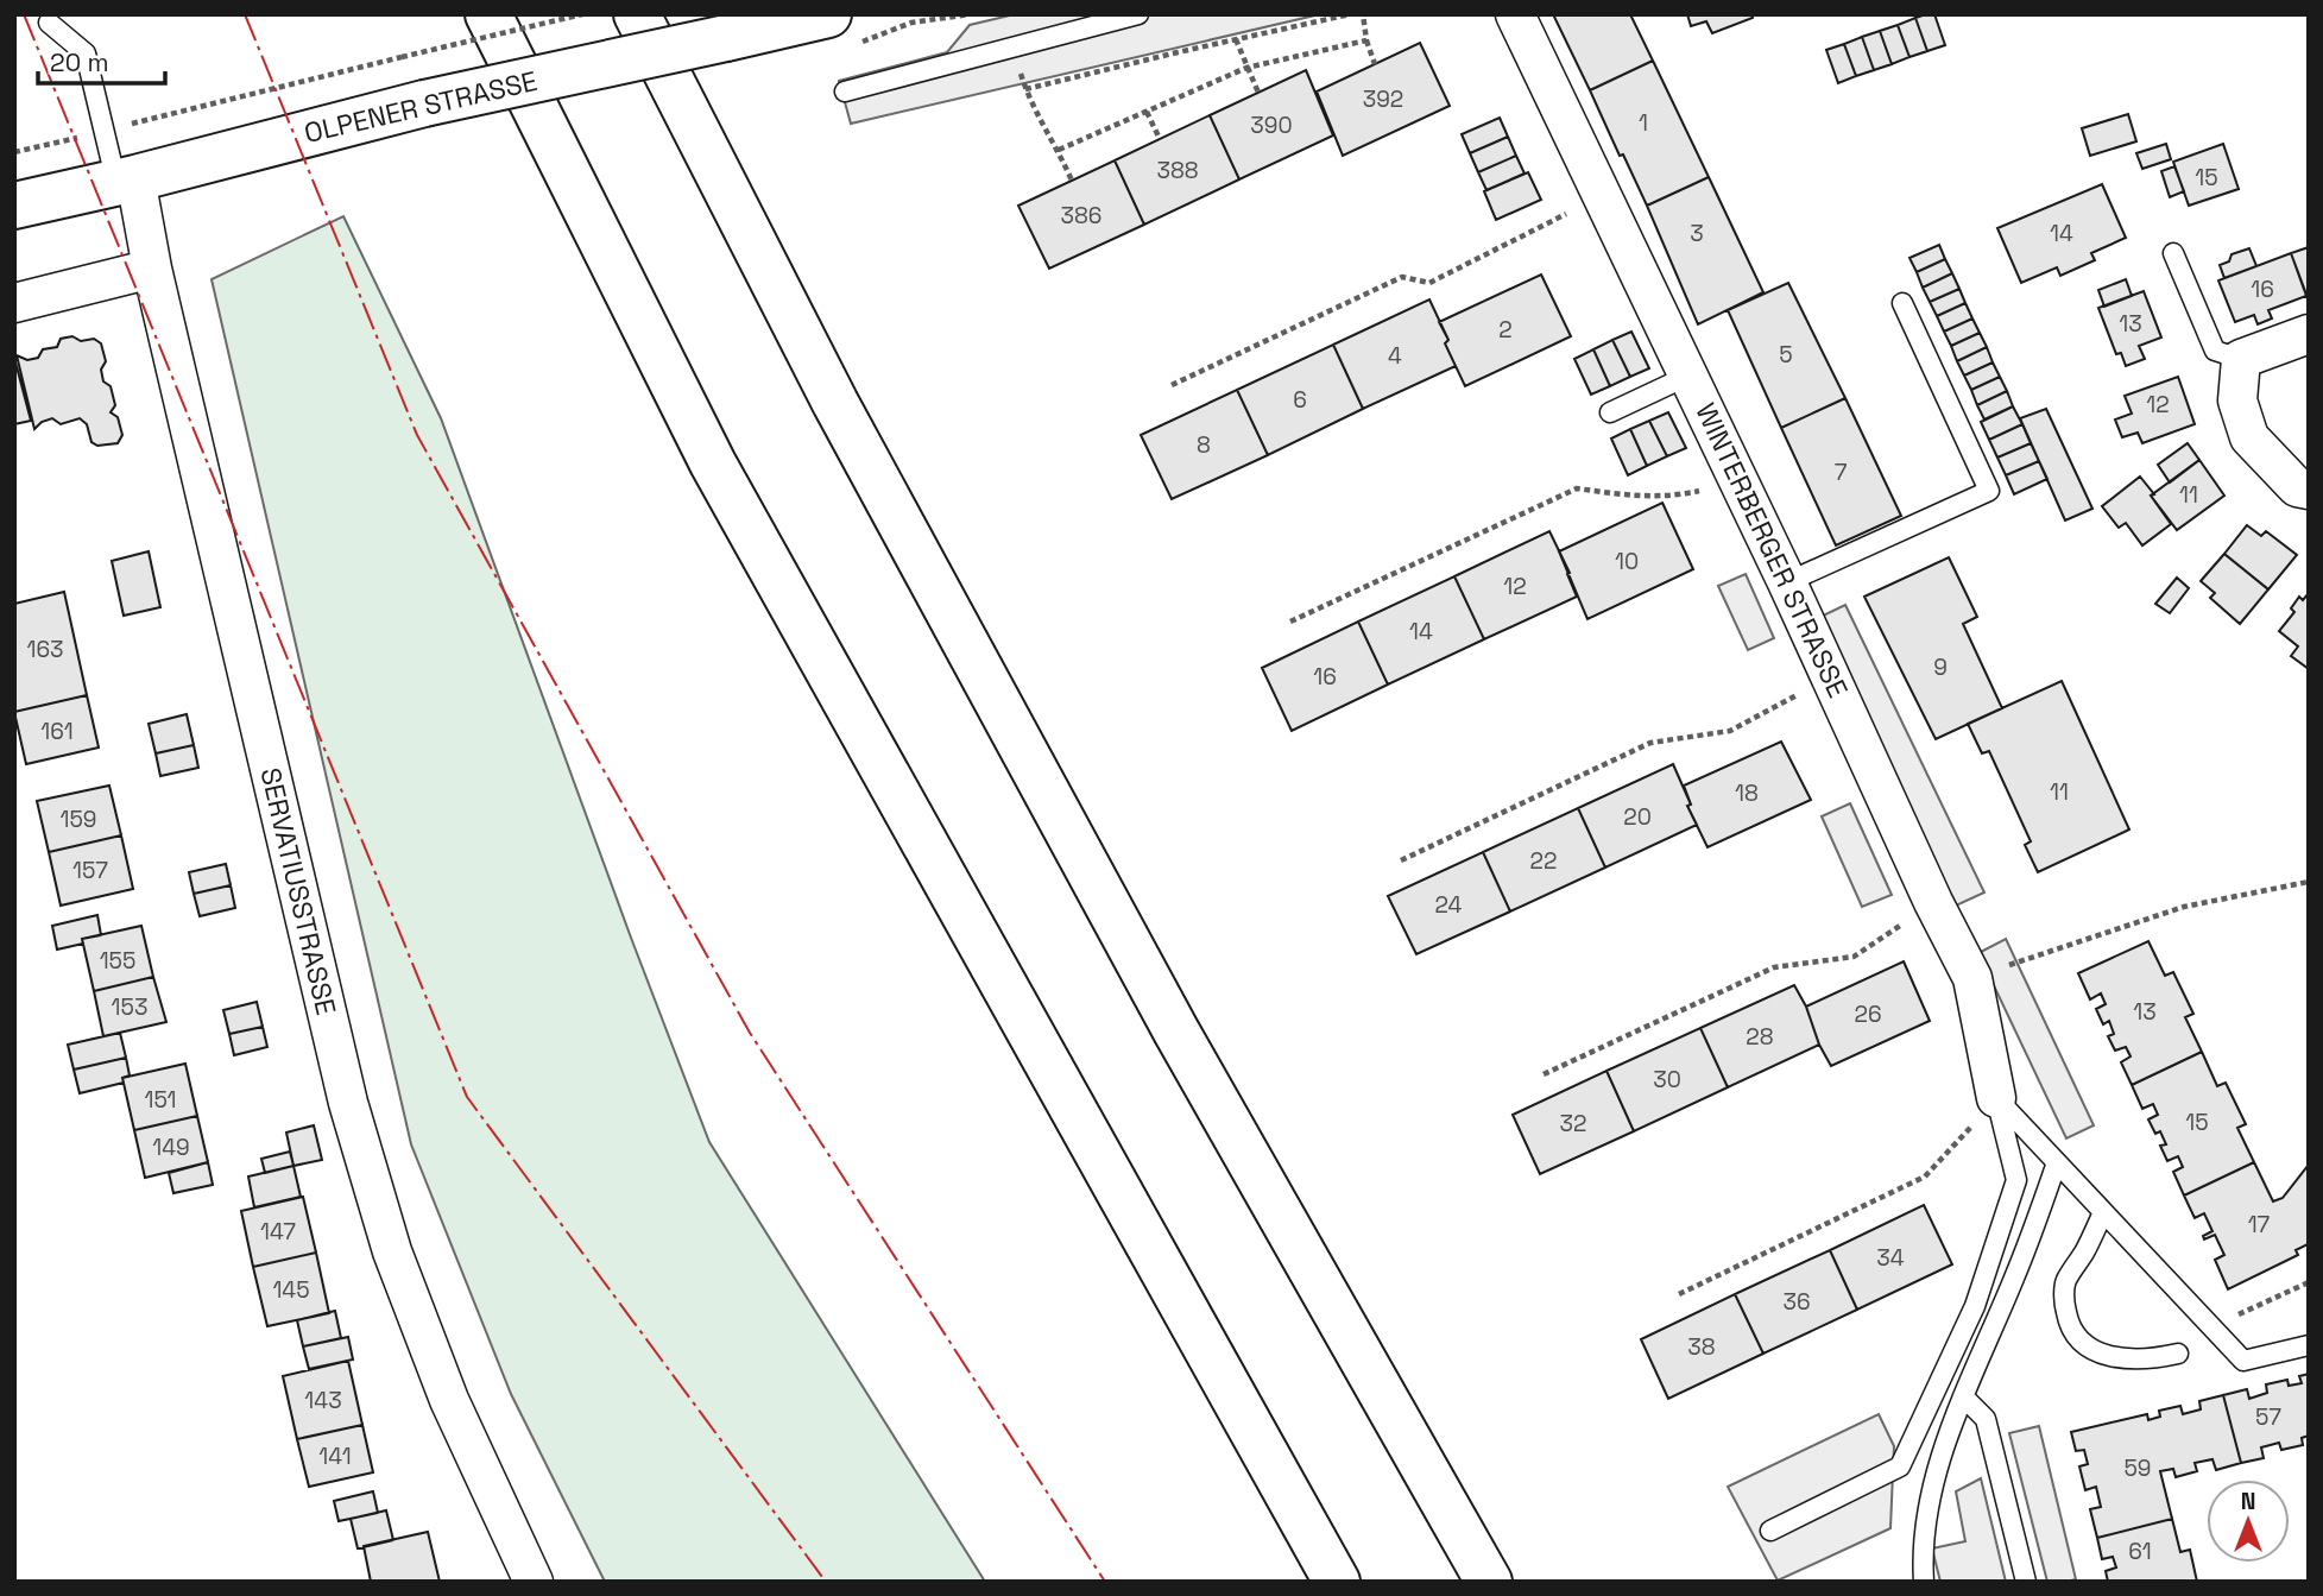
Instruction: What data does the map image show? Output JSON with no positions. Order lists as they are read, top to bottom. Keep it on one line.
{"streets":{"main road":["OLPENER STRASSE"],"street":["WINTERBERGER STRASSE","SERVATIUSSTRASSE"]},"crossings":[["OLPENER STRASSE","SERVATIUSSTRASSE"]],"house_numbers":["392","1","390","388","15","386","3","14","16","13","2","5","4","6","12","8","7","11","10","12","14","163","9","16","161","11","18","20","159","22","157","24","155","153","13","26","28","30","151","15","32","149","17","147","34","145","36","38","143","57","141","59","61"],"scale_bar":"20 m","north":"top"}
